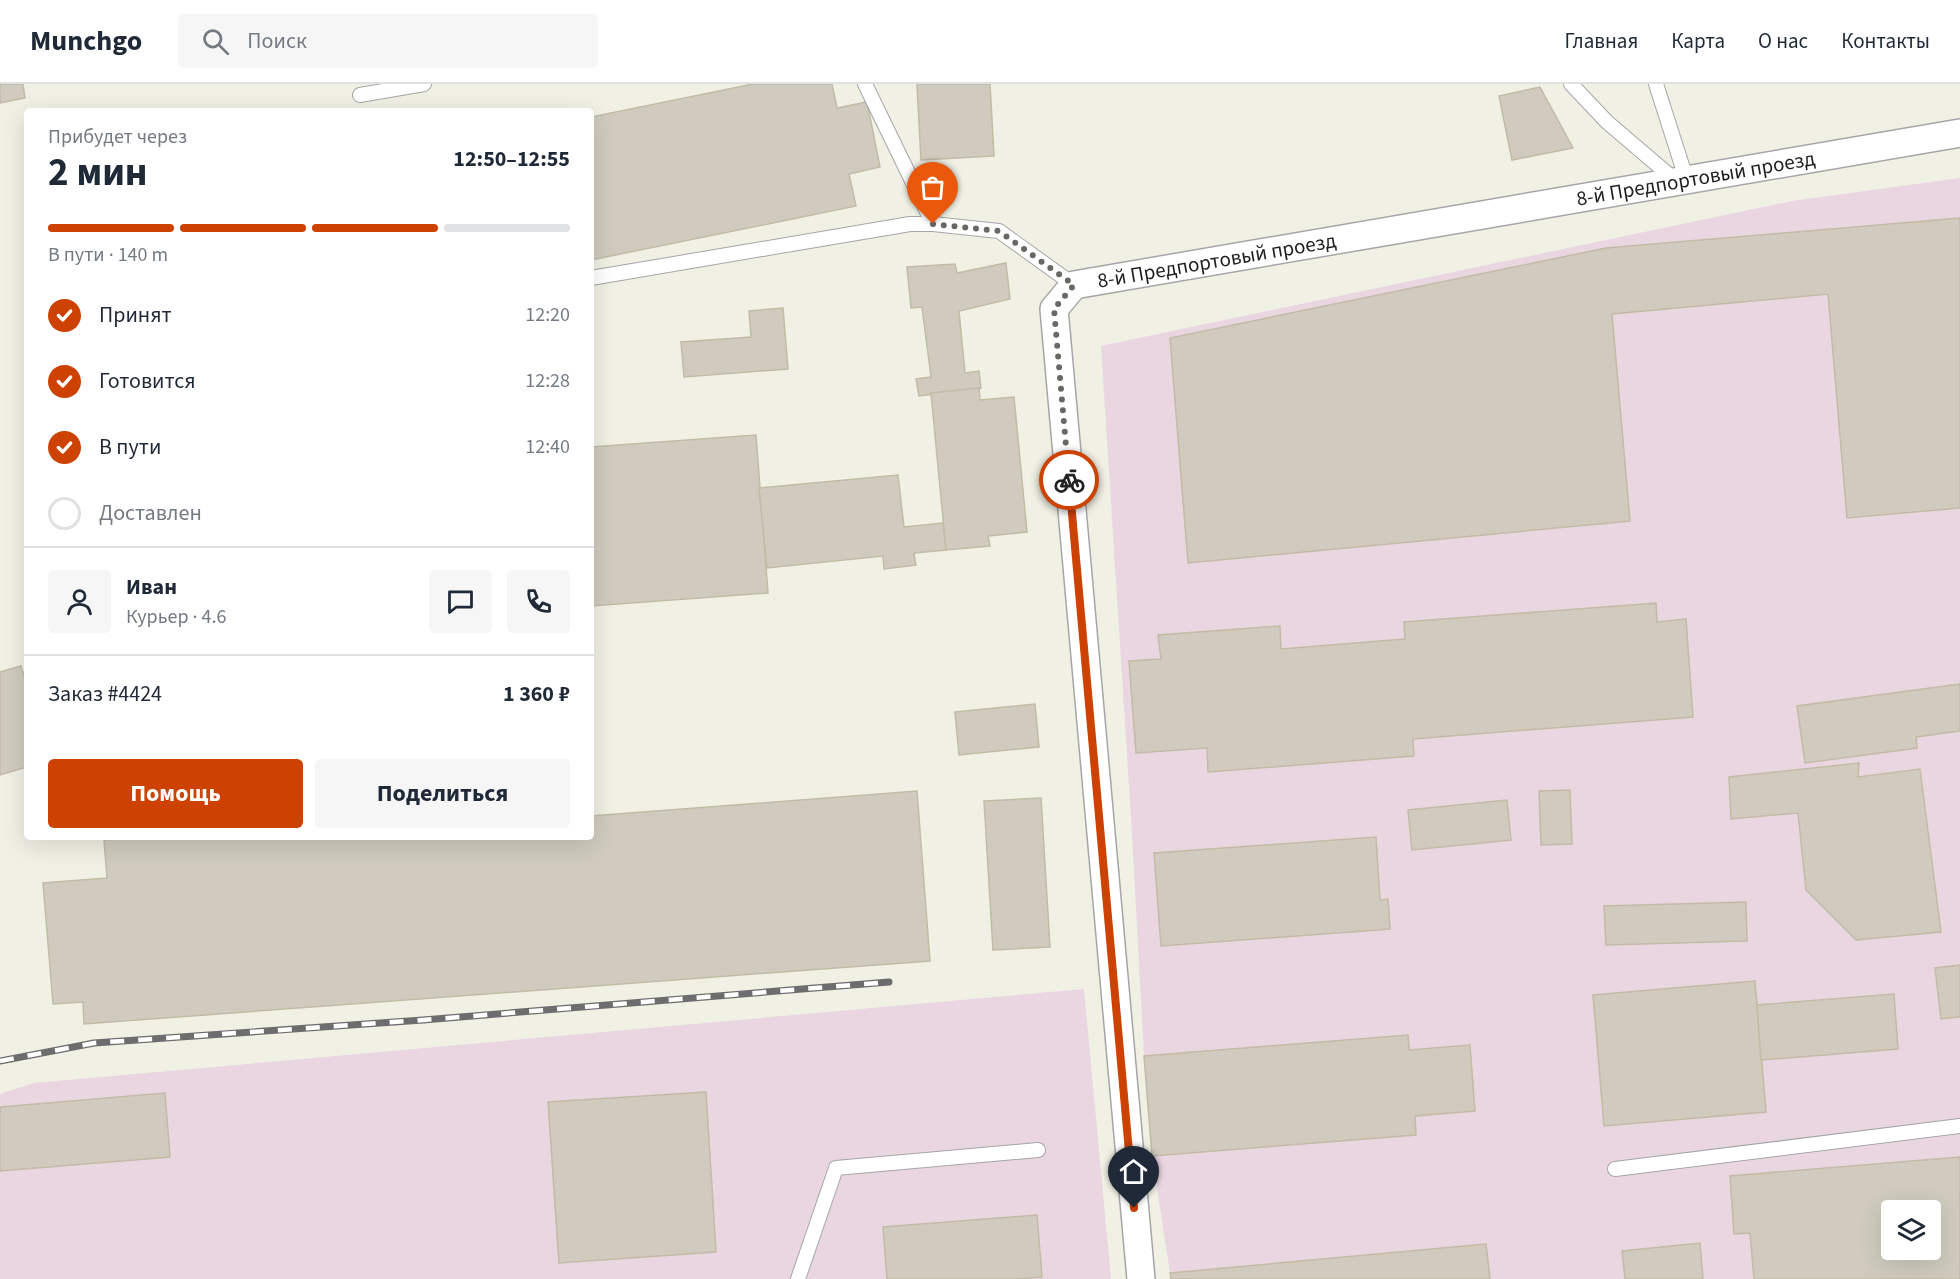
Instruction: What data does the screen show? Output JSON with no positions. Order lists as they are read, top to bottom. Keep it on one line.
{"streets":{"street":["8-й Предпортовый проезд"]},"page":{"header":"Munchgo","search":"Поиск","nav":["Главная","Карта","О нас","Контакты"],"heading":["2 мин","Прибудет через","12:50–12:55"],"panel":["Иван","Курьер · 4.6","Заказ #4424","1 360 ₽"],"bar":"В пути · 140 m","list":[["Принят","12:20"],["Готовится","12:28"],["В пути","12:40"],"Доставлен"],"buttons":["Помощь","Поделиться"]}}
